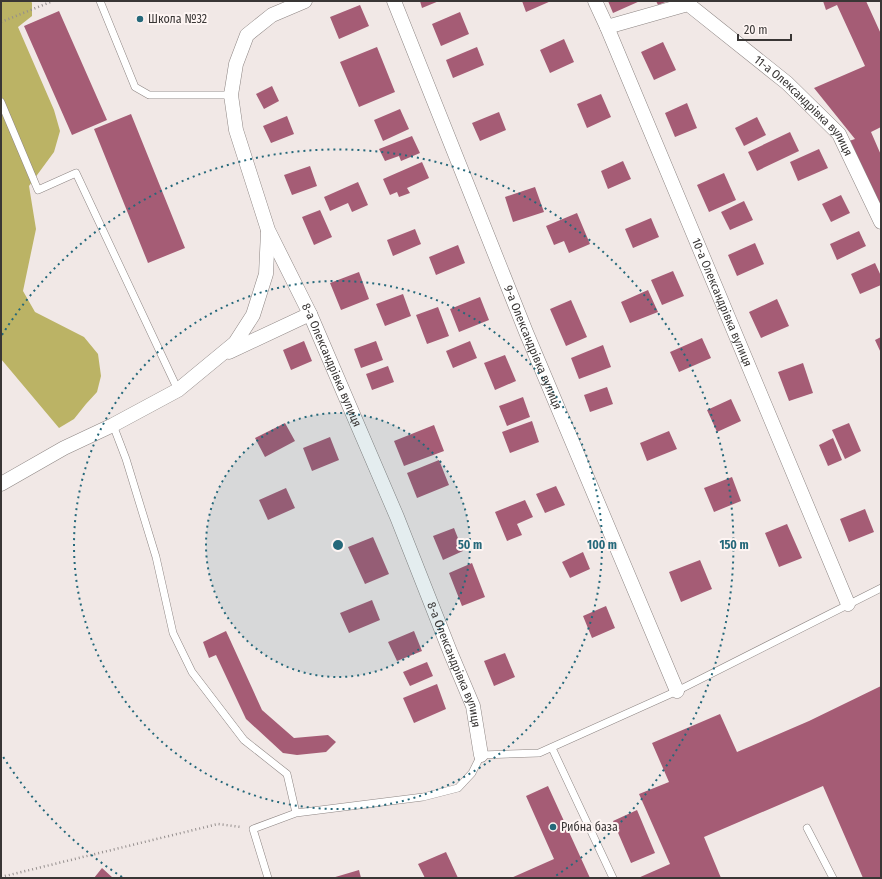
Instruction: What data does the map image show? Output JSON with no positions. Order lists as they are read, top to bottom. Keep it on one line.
{"streets":{"street":["11-а Олександрівка вулиця","10-а Олександрівка вулиця","9-а Олександрівка вулиця","8-а Олександрівка вулиця"]},"crossings":[["11-а Олександрівка вулиця","10-а Олександрівка вулиця"]],"places":["Школа №32","Рибна база"],"scale_bar":"20 m","rings":["50 m","100 m","150 m"]}
